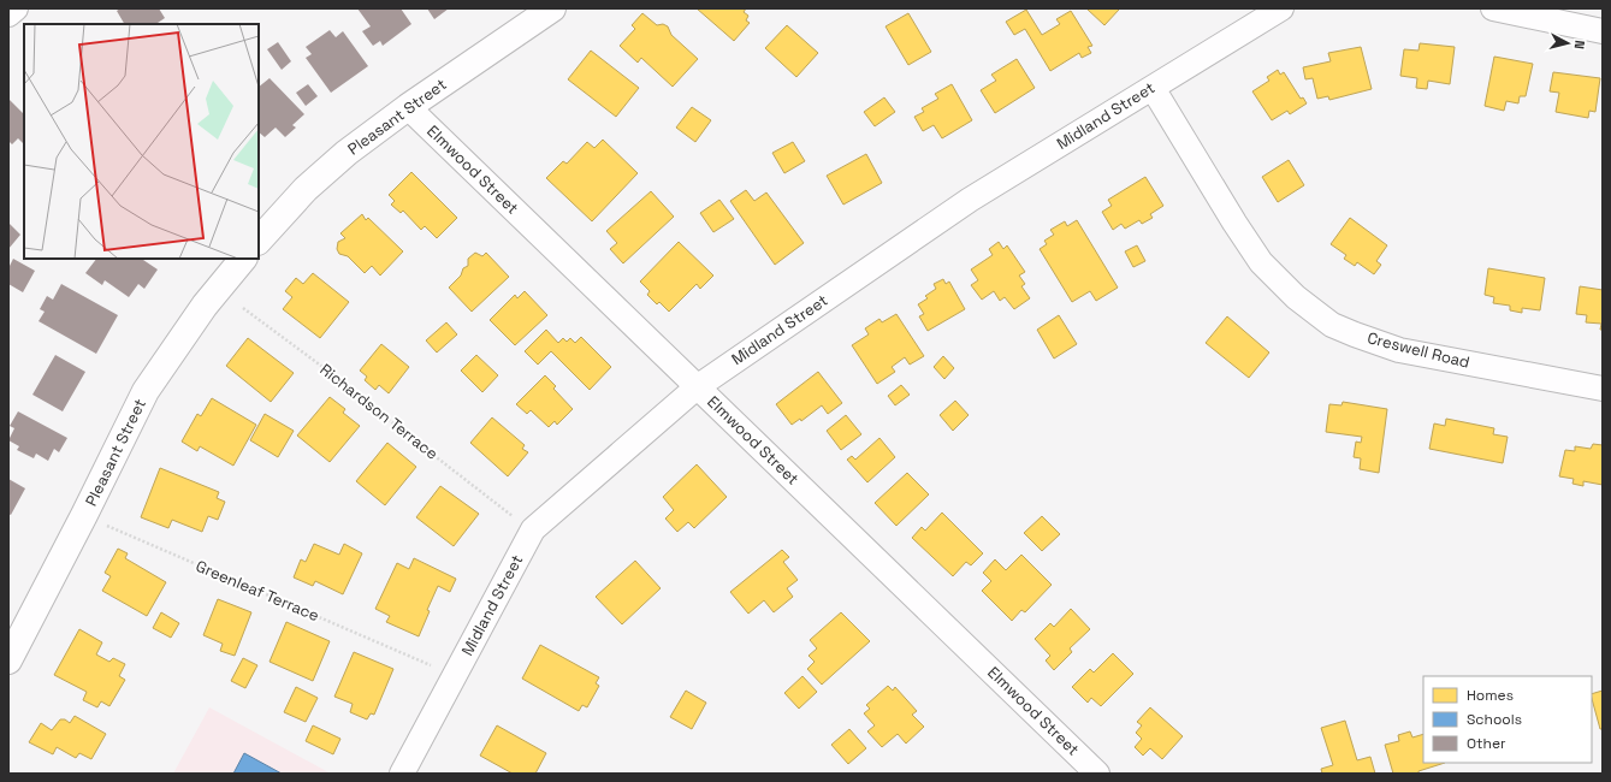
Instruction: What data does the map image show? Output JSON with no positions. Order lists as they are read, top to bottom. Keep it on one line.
{"streets":{"main road":["Pleasant Street"],"street":["Midland Street","Elmwood Street","Creswell Road"],"path":["Richardson Terrace","Greenleaf Terrace"]},"crossings":[["Midland Street","Elmwood Street"],["Midland Street","Creswell Road"],["Pleasant Street","Elmwood Street"],["Pleasant Street","Greenleaf Terrace"]],"legend":["Homes","Schools","Other"],"north":"right"}
